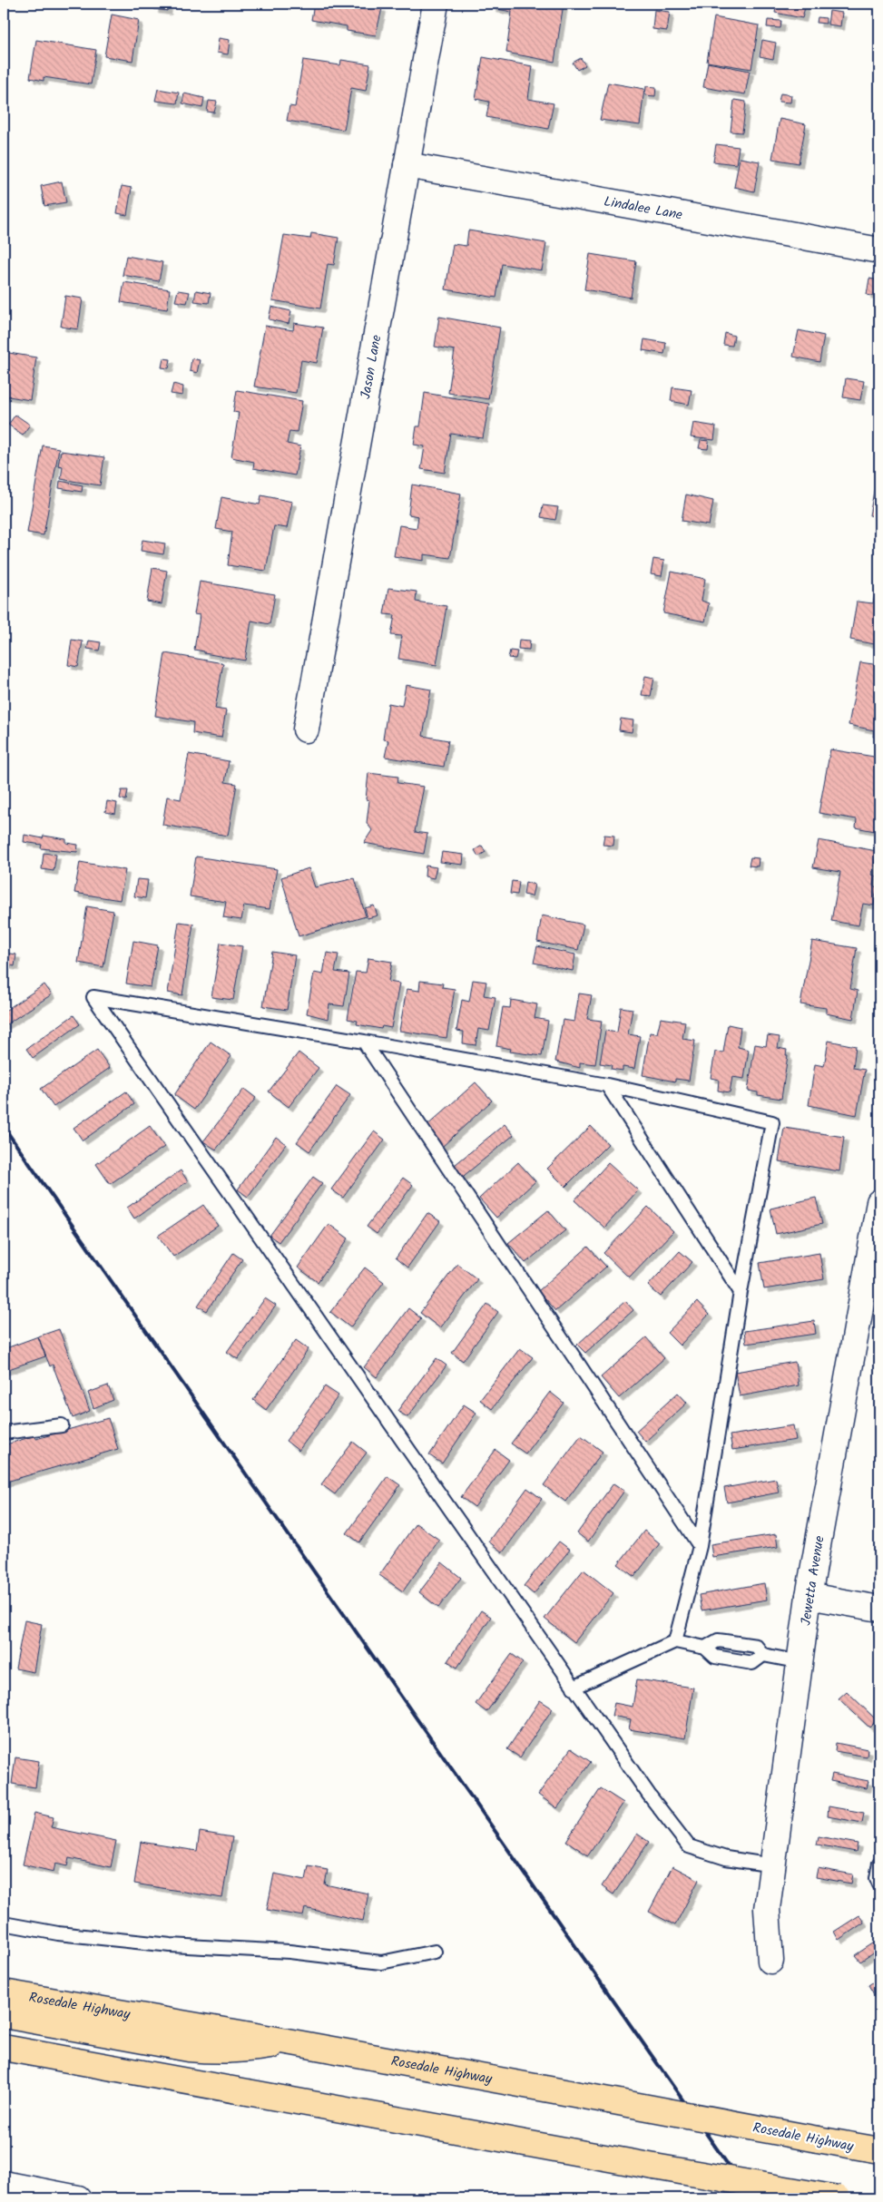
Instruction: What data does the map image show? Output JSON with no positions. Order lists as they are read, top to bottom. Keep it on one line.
{"streets":{"main road":["Rosedale Highway"],"street":["Lindalee Lane","Jason Lane","Jewetta Avenue"]},"crossings":[["Lindalee Lane","Jason Lane"]]}
